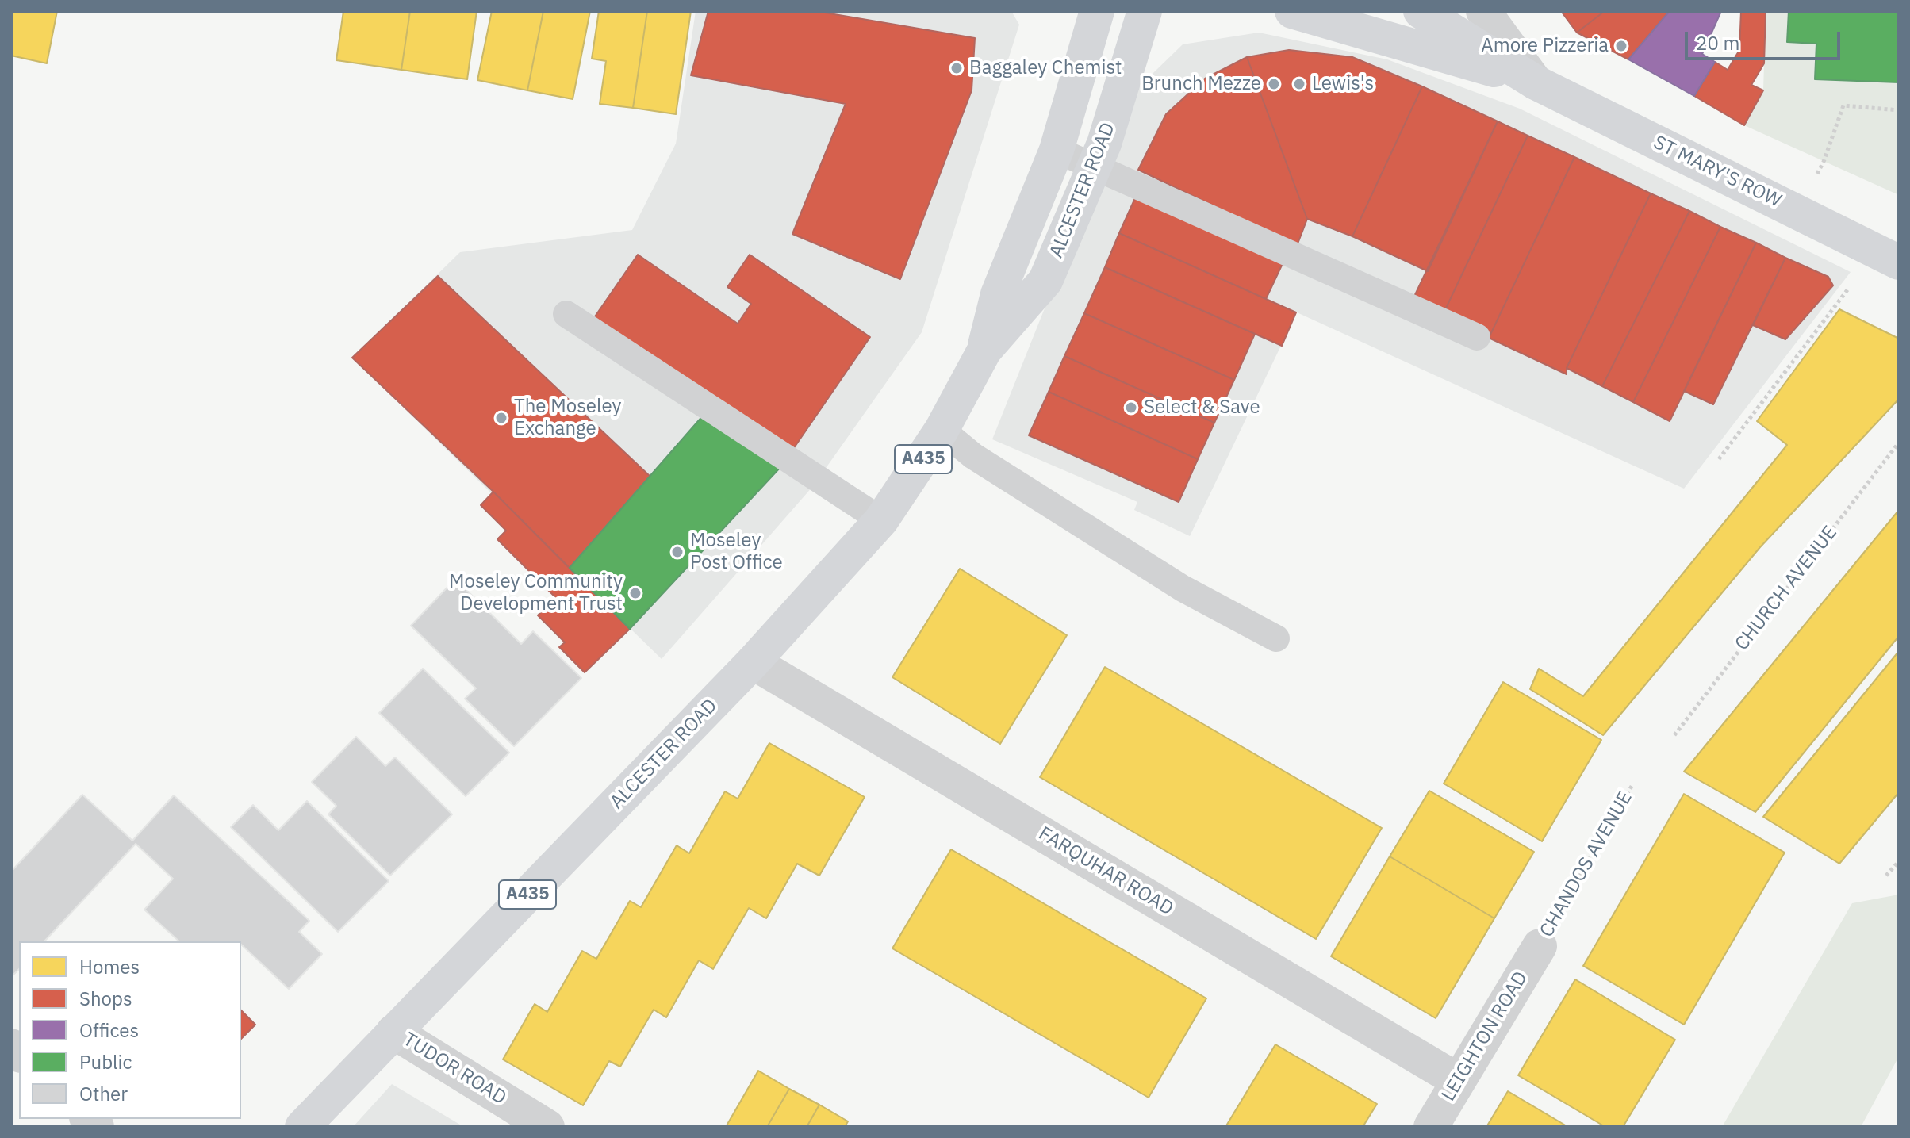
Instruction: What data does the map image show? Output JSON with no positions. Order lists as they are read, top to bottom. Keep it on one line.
{"streets":{"main road":["ST MARY'S ROW","ALCESTER ROAD","A435"],"street":["FARQUHAR ROAD","LEIGHTON ROAD","TUDOR ROAD"],"path":["CHURCH AVENUE","CHANDOS AVENUE"]},"crossings":[["ALCESTER ROAD","FARQUHAR ROAD"],["ALCESTER ROAD","TUDOR ROAD"],["CHANDOS AVENUE","LEIGHTON ROAD"],["FARQUHAR ROAD","LEIGHTON ROAD"]],"places":["Amore Pizzeria","Baggaley Chemist","Brunch Mezze","Lewis's","Select & Save","The Moseley Exchange","Moseley Post Office","Moseley Community Development Trust"],"legend":["Homes","Shops","Offices","Public","Other"],"scale_bar":"20 m"}
